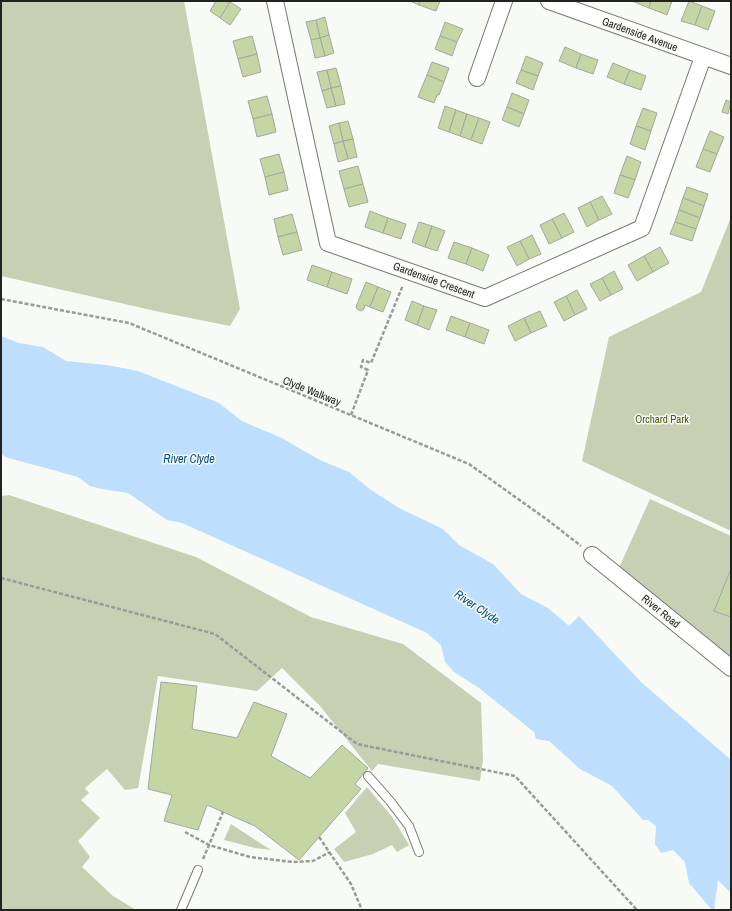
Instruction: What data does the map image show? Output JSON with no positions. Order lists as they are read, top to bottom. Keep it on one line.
{"streets":{"street":["Gardenside Avenue","Gardenside Crescent","River Road"],"path":["Clyde Walkway"]},"crossings":[["Gardenside Avenue","Gardenside Crescent"],["Clyde Walkway","River Road"]],"water":["River Clyde"],"parks":["Orchard Park"]}
